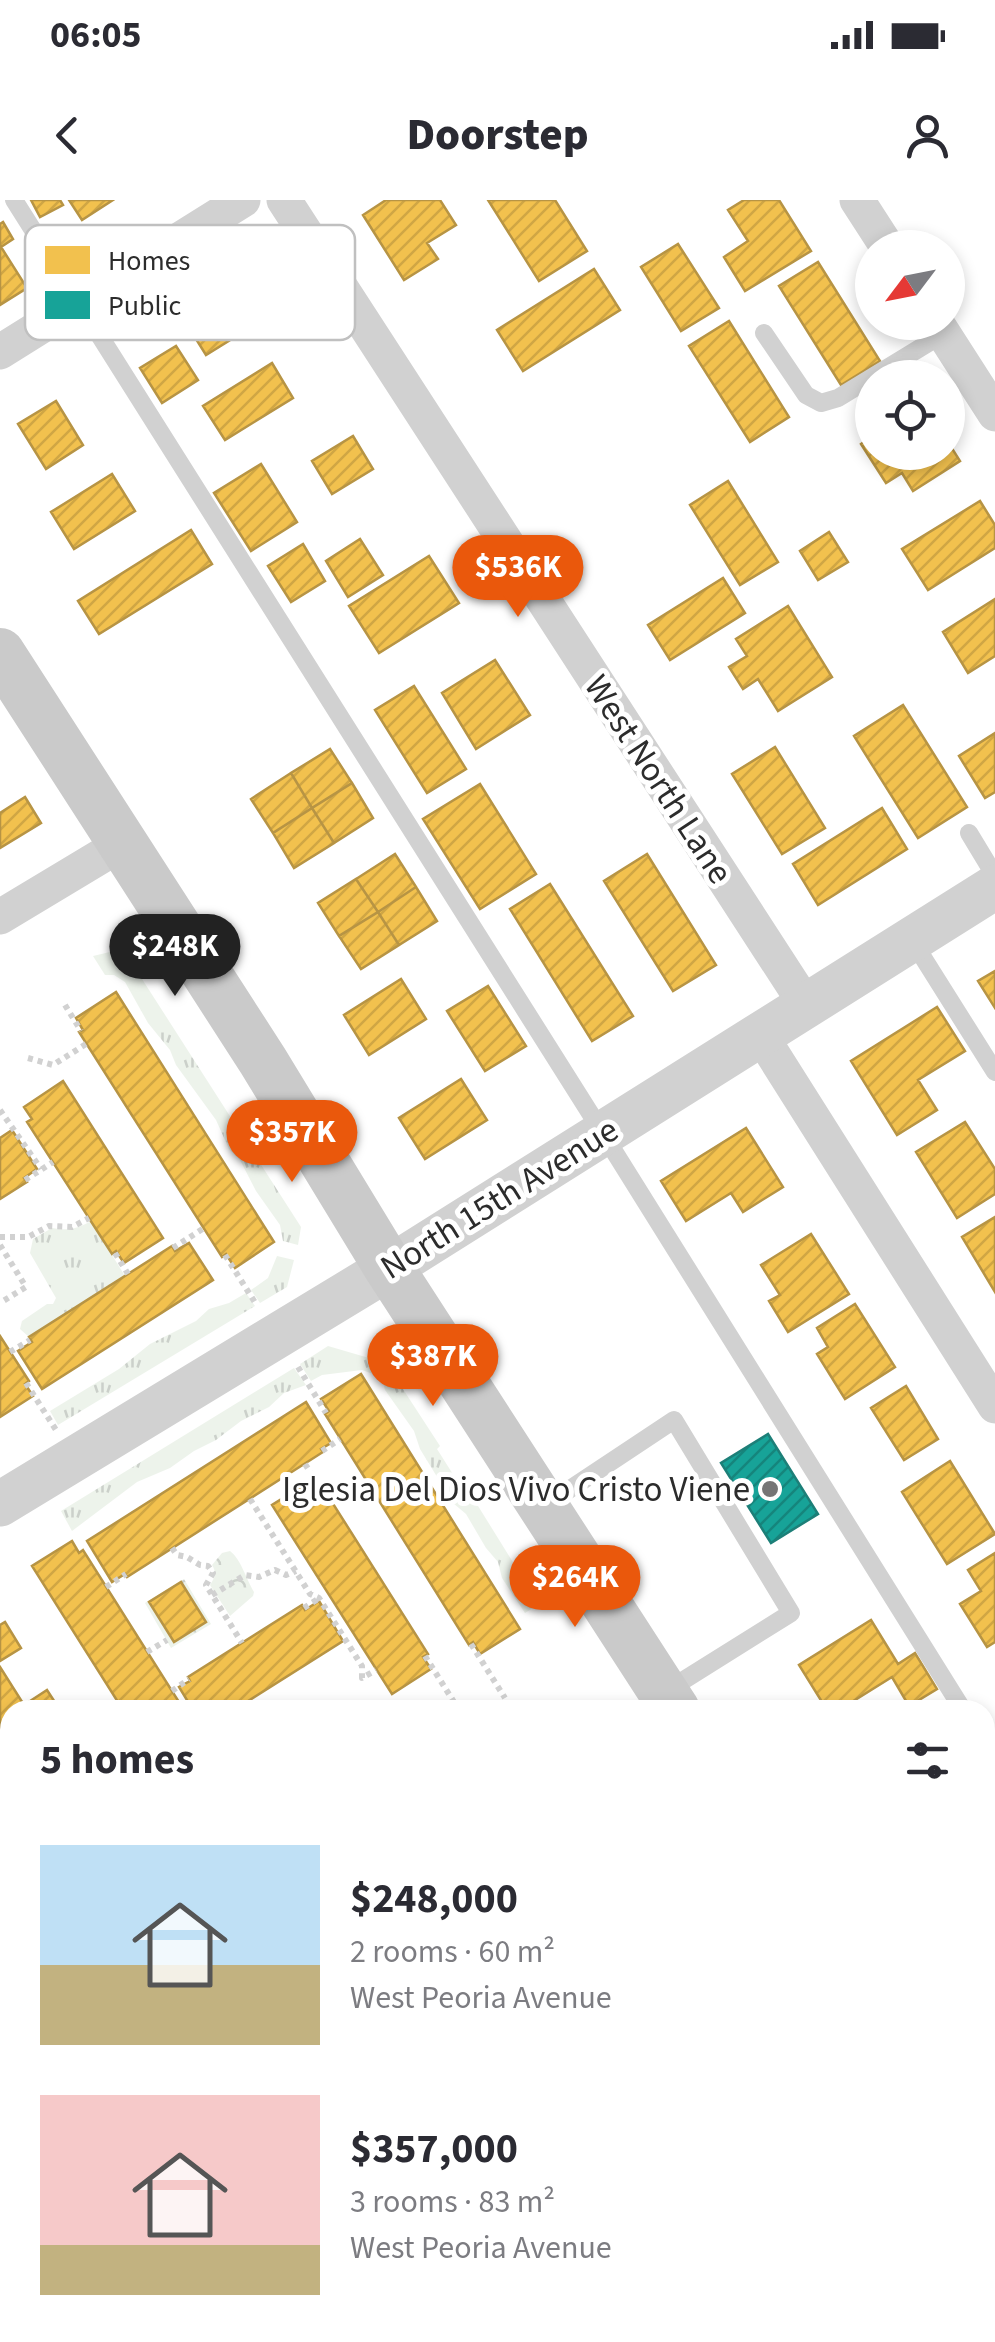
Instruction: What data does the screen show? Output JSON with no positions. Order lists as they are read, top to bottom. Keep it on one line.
{"streets":{"street":["West North Lane","North 15th Avenue"]},"crossings":[["West North Lane","North 15th Avenue"]],"places":["Iglesia Del Dios Vivo Cristo Viene"],"legend":["Homes","Public"],"north":"bottom left","page":{"status":"06:05","header":"Doorstep","price":["$536K","$248K","$357K","$387K","$264K"],"heading":"5 homes","list":[{"name":"$248,000","note":"2 rooms · 60 m² · West Peoria Avenue"},{"name":"$357,000","note":"3 rooms · 83 m² · West Peoria Avenue"}]}}
